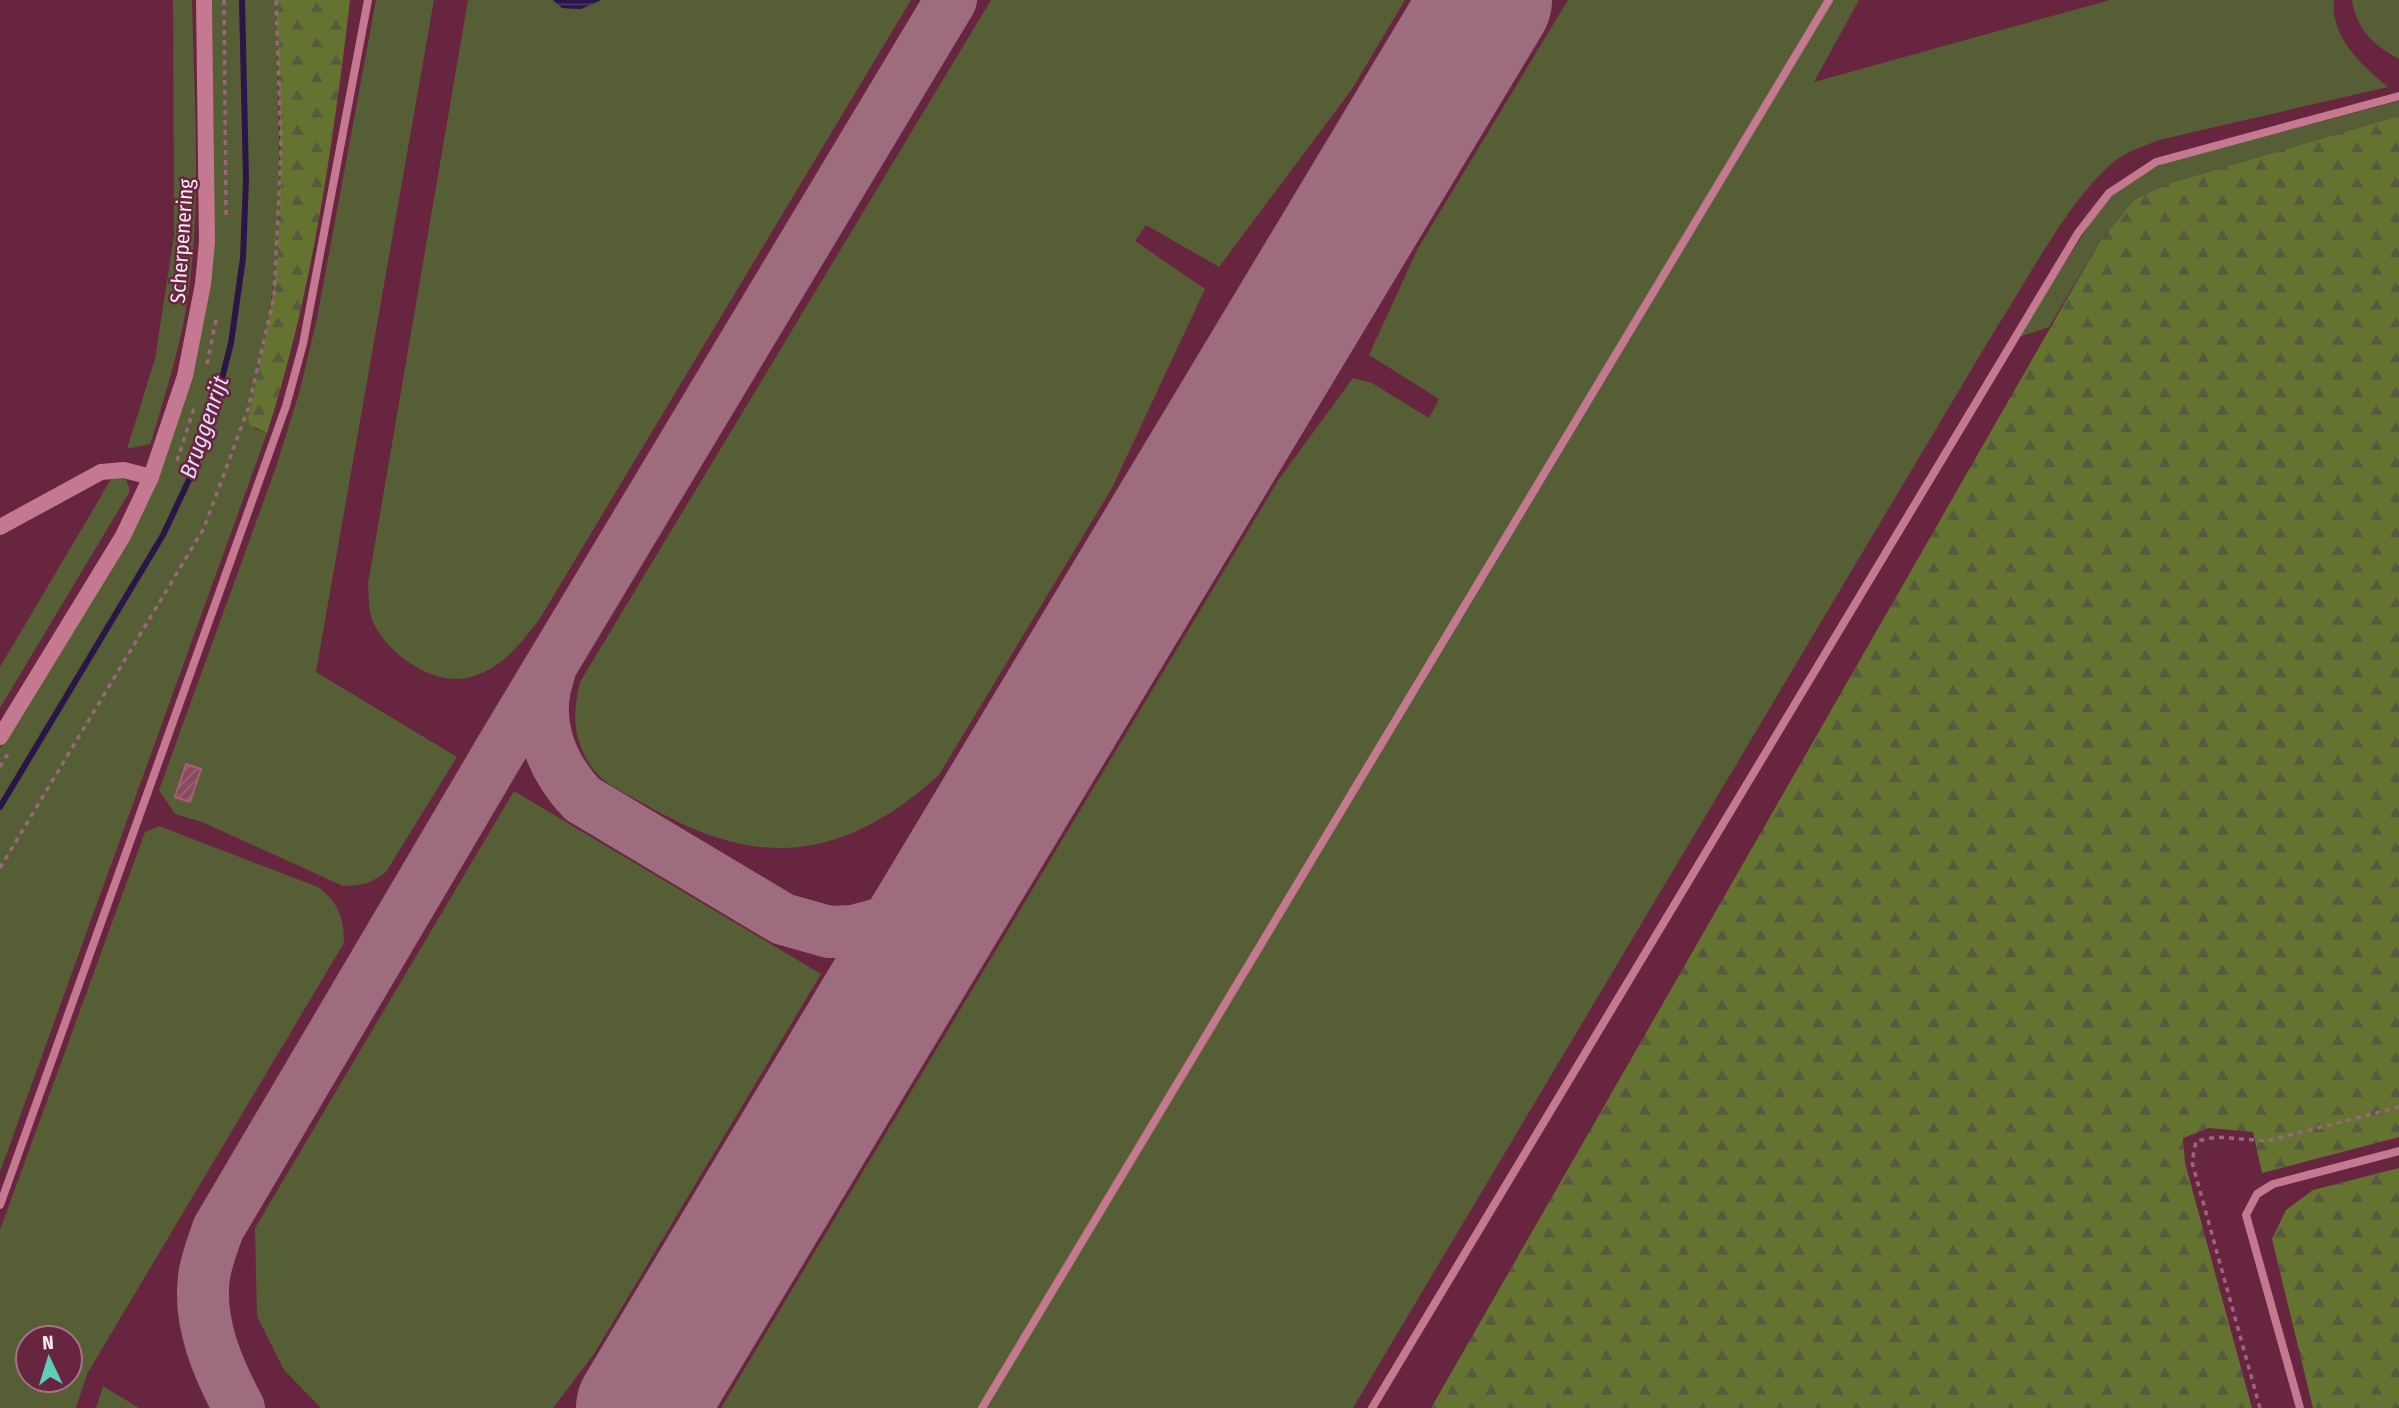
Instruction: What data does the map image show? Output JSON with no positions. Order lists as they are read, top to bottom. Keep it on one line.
{"streets":{"street":["Scherpenering"]},"water":["Bruggenrijt"],"north":"top"}
